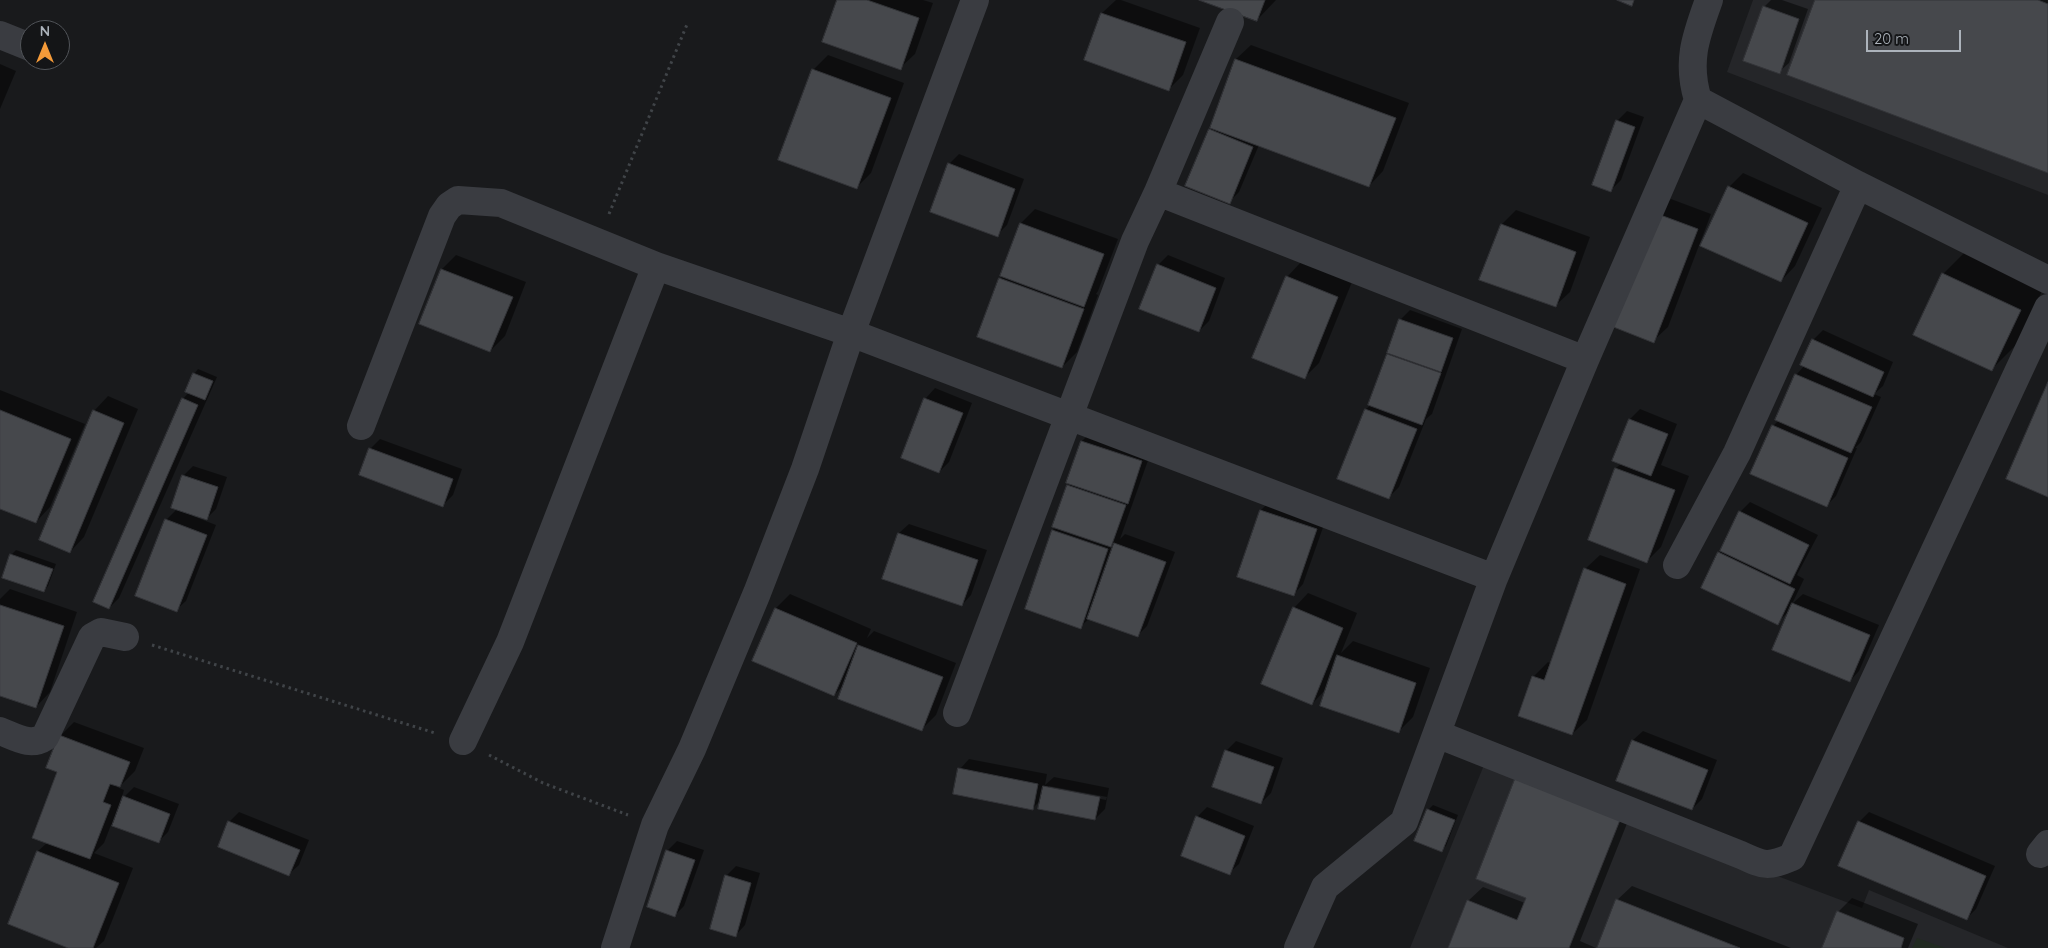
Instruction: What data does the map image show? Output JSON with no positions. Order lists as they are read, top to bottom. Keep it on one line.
{"scale_bar":"20 m","north":"top"}
